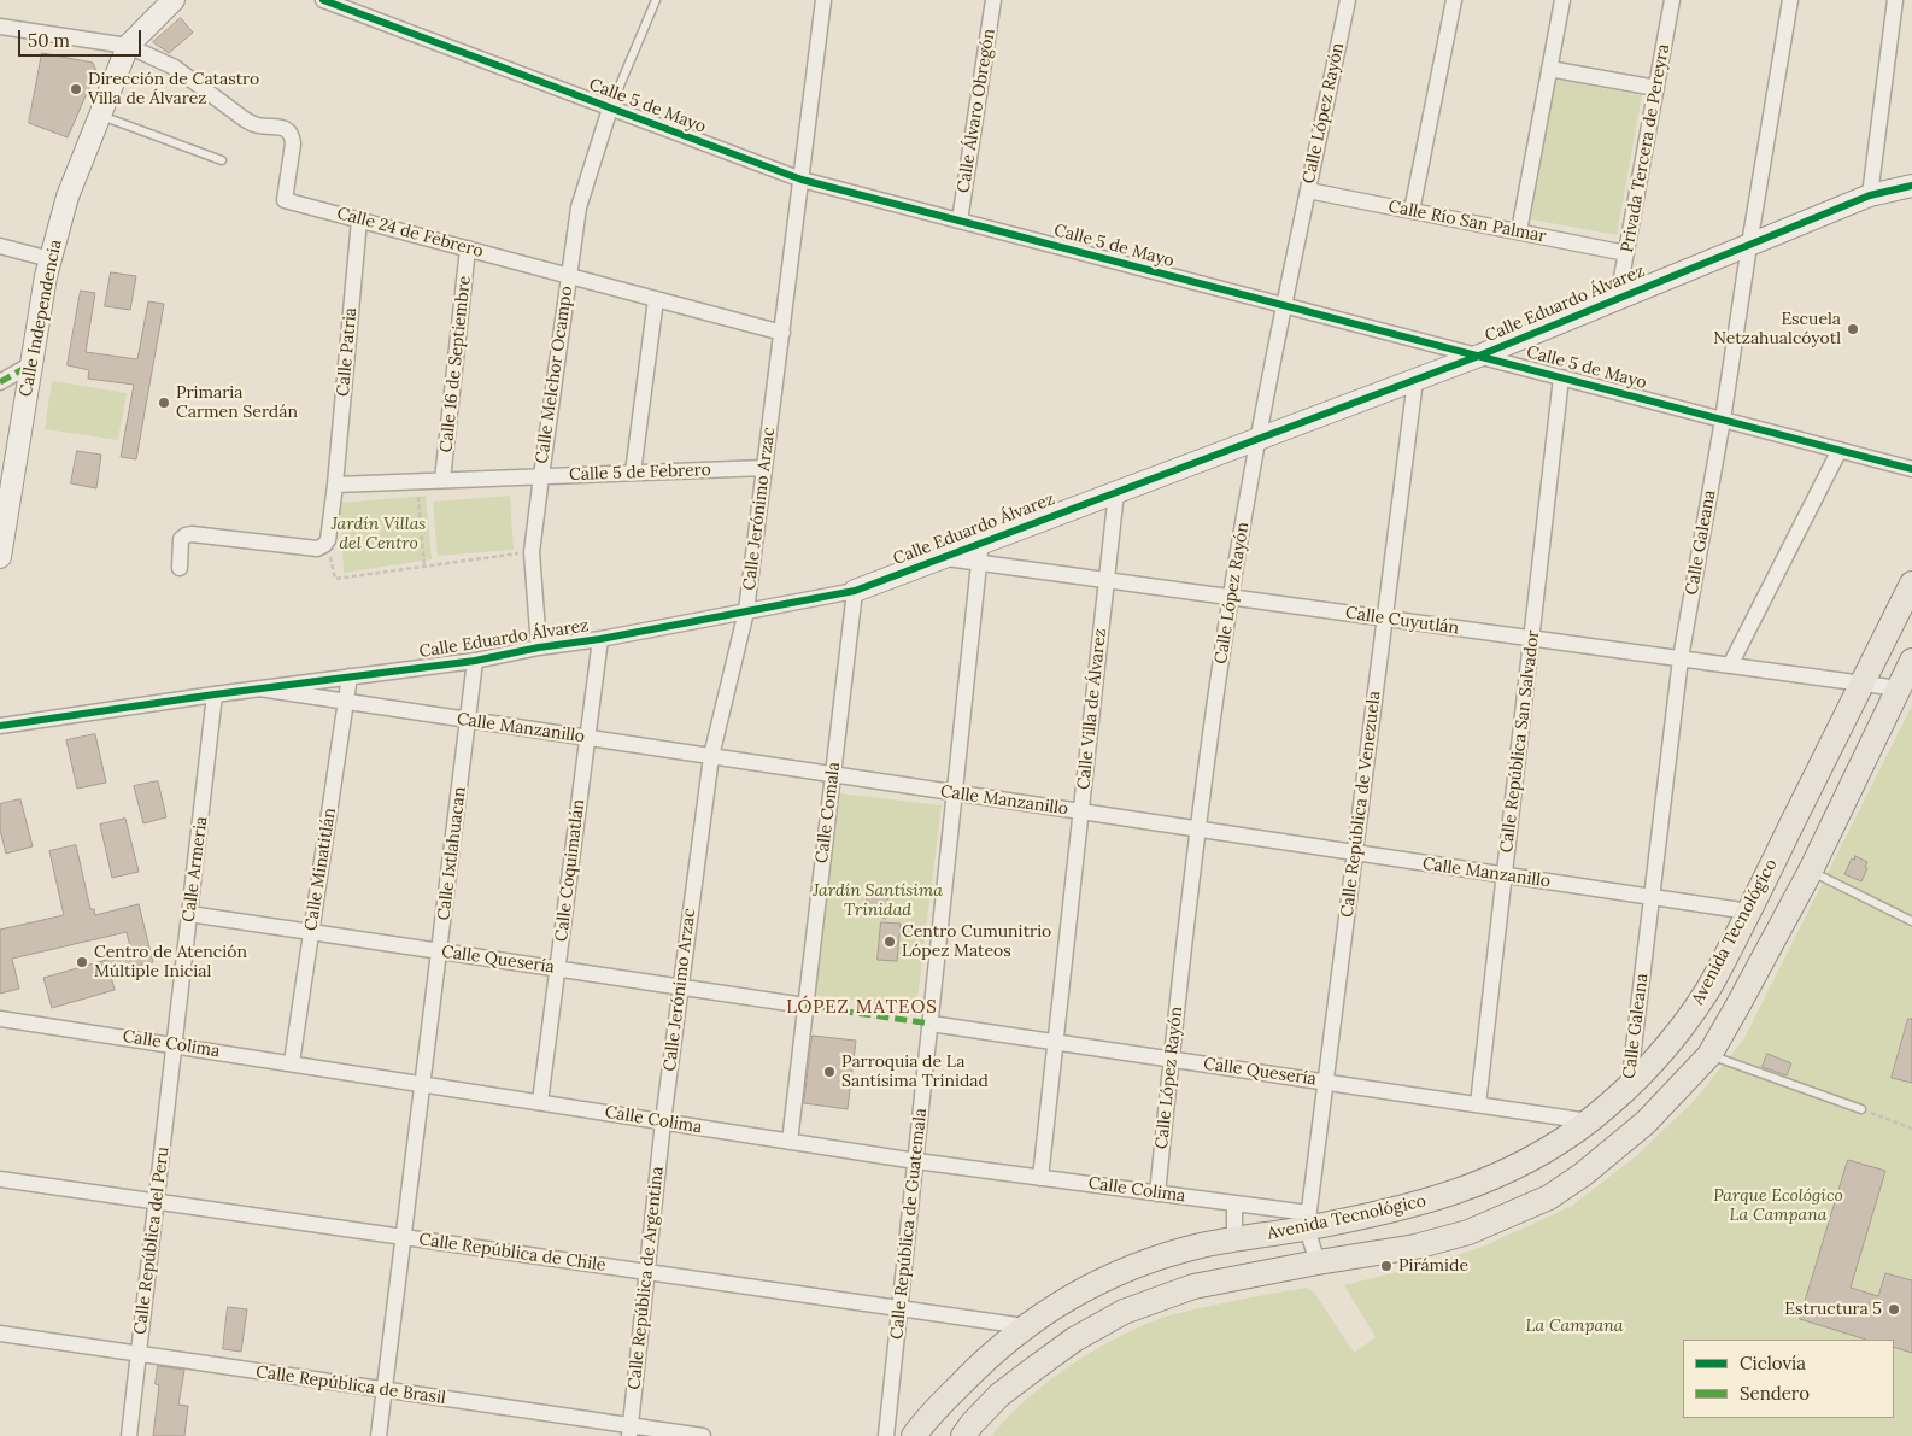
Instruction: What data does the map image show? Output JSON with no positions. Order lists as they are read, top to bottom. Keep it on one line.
{"streets":{"main road":["Avenida Tecnológico"],"street":["Calle 5 de Mayo","Calle Álvaro Obregón","Calle López Rayón","Privada Tercera de Pereyra","Calle Río San Palmar","Calle 24 de Febrero","Calle Eduardo Álvarez","Calle Independencia","Calle Patria","Calle 16 de Septiembre","Calle Melchor Ocampo","Calle 5 de Febrero","Calle Jerónimo Arzac","Calle Galeana","Calle Cuyutlán","Calle Villa de Álvarez","Calle Manzanillo","Calle República San Salvador","Calle República de Venezuela","Calle Comala","Calle Ixtlahuacan","Calle Armeria","Calle Minatitlán","Calle Coquimatlán","Calle Quesería","Calle Colima","Calle República de Guatemala","Calle República del Peru","Calle República de Chile","Calle República de Argentina","Calle República de Brasil"]},"crossings":[["Calle 5 de Mayo","Calle Álvaro Obregón"],["Calle 5 de Mayo","Calle López Rayón"],["Calle 5 de Mayo","Calle Eduardo Álvarez"],["Calle 5 de Mayo","Calle Melchor Ocampo"],["Calle 5 de Mayo","Calle Jerónimo Arzac"],["Calle 5 de Mayo","Calle Galeana"],["Calle 5 de Mayo","Calle República San Salvador"],["Calle López Rayón","Calle Río San Palmar"],["Calle López Rayón","Calle Eduardo Álvarez"],["Calle López Rayón","Calle Cuyutlán"],["Calle López Rayón","Calle Manzanillo"],["Calle López Rayón","Calle Quesería"],["Calle López Rayón","Calle Colima"],["Privada Tercera de Pereyra","Calle Río San Palmar"],["Privada Tercera de Pereyra","Calle Eduardo Álvarez"],["Calle 24 de Febrero","Calle Independencia"],["Calle 24 de Febrero","Calle Patria"],["Calle 24 de Febrero","Calle 16 de Septiembre"],["Calle 24 de Febrero","Calle Melchor Ocampo"],["Calle 24 de Febrero","Calle Jerónimo Arzac"],["Calle Eduardo Álvarez","Calle Melchor Ocampo"],["Calle Eduardo Álvarez","Calle Jerónimo Arzac"],["Calle Eduardo Álvarez","Calle Galeana"],["Calle Eduardo Álvarez","Calle Cuyutlán"],["Calle Eduardo Álvarez","Calle Villa de Álvarez"],["Calle Eduardo Álvarez","Calle Manzanillo"],["Calle Eduardo Álvarez","Calle República de Venezuela"],["Calle Eduardo Álvarez","Calle Comala"],["Calle Eduardo Álvarez","Calle Ixtlahuacan"],["Calle Eduardo Álvarez","Calle Armeria"],["Calle Eduardo Álvarez","Calle Minatitlán"],["Calle Eduardo Álvarez","Calle Coquimatlán"],["Calle Eduardo Álvarez","Calle República de Guatemala"],["Calle Patria","Calle 5 de Febrero"],["Calle 16 de Septiembre","Calle 5 de Febrero"],["Calle Melchor Ocampo","Calle 5 de Febrero"],["Calle 5 de Febrero","Calle Jerónimo Arzac"],["Calle Jerónimo Arzac","Calle Manzanillo"],["Calle Jerónimo Arzac","Calle Quesería"],["Calle Jerónimo Arzac","Calle Colima"],["Calle Jerónimo Arzac","Calle República de Argentina"],["Calle Galeana","Calle Cuyutlán"],["Calle Galeana","Calle Manzanillo"],["Calle Galeana","Avenida Tecnológico"],["Calle Cuyutlán","Calle Villa de Álvarez"],["Calle Cuyutlán","Calle República San Salvador"],["Calle Cuyutlán","Calle República de Venezuela"],["Calle Cuyutlán","Avenida Tecnológico"],["Calle Cuyutlán","Calle República de Guatemala"],["Calle Villa de Álvarez","Calle Manzanillo"],["Calle Villa de Álvarez","Calle Quesería"],["Calle Villa de Álvarez","Calle Colima"],["Calle Manzanillo","Calle República San Salvador"],["Calle Manzanillo","Calle República de Venezuela"],["Calle Manzanillo","Calle Comala"],["Calle Manzanillo","Calle Ixtlahuacan"],["Calle Manzanillo","Calle Minatitlán"],["Calle Manzanillo","Calle Coquimatlán"],["Calle Manzanillo","Avenida Tecnológico"],["Calle Manzanillo","Calle República de Guatemala"],["Calle República San Salvador","Calle Quesería"],["Calle República de Venezuela","Avenida Tecnológico"],["Calle República de Venezuela","Calle Quesería"],["Calle República de Venezuela","Calle Colima"],["Calle Comala","Calle Quesería"],["Calle Comala","Calle Colima"],["Calle Ixtlahuacan","Calle Quesería"],["Calle Ixtlahuacan","Calle Colima"],["Calle Ixtlahuacan","Calle República de Chile"],["Calle Ixtlahuacan","Calle República de Brasil"],["Calle Armeria","Calle Quesería"],["Calle Armeria","Calle Colima"],["Calle Armeria","Calle República del Peru"],["Calle Minatitlán","Calle Quesería"],["Calle Minatitlán","Calle Colima"],["Calle Coquimatlán","Calle Quesería"],["Calle Coquimatlán","Calle Colima"],["Avenida Tecnológico","Calle Quesería"],["Avenida Tecnológico","Calle Colima"],["Avenida Tecnológico","Calle República de Chile"],["Calle Quesería","Calle República de Guatemala"],["Calle Colima","Calle República de Guatemala"],["Calle Colima","Calle República del Peru"],["Calle Colima","Calle República de Argentina"],["Calle República de Guatemala","Calle República de Chile"],["Calle República del Peru","Calle República de Chile"],["Calle República del Peru","Calle República de Brasil"],["Calle República de Chile","Calle República de Argentina"],["Calle República de Argentina","Calle República de Brasil"]],"districts":["LÓPEZ MATEOS"],"parks":["Jardín Villas del Centro","Jardín Santísima Trinidad","Parque Ecológico La Campana","La Campana"],"places":["Dirección de Catastro Villa de Álvarez","Escuela Netzahualcóyotl","Primaria Carmen Serdán","Centro Cumunitrio López Mateos","Centro de Atención Múltiple Inicial","Parroquia de La Santísima Trinidad","Pirámide","Estructura 5"],"legend":["Ciclovía","Sendero"],"scale_bar":"50 m"}
